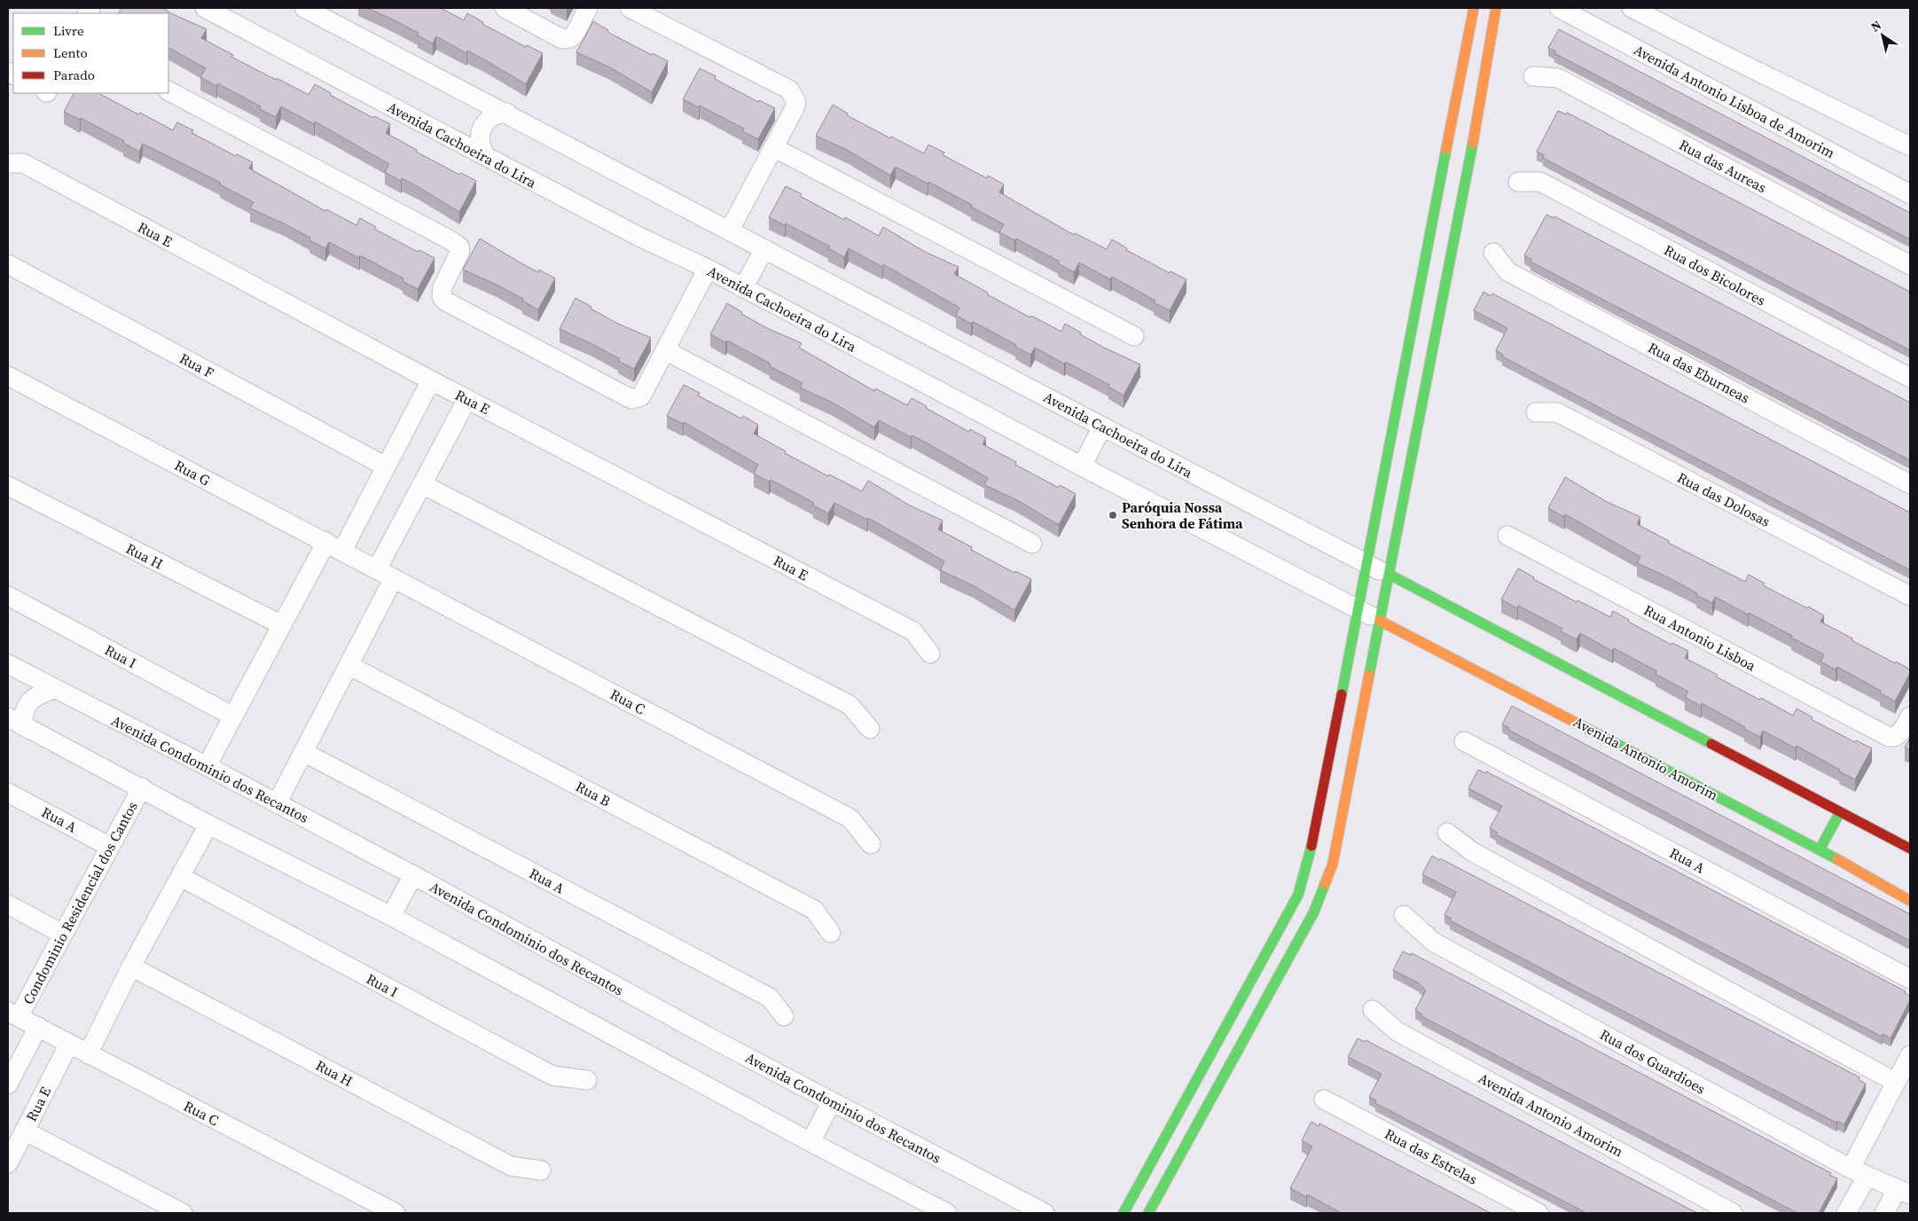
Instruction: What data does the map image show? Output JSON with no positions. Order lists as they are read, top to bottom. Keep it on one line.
{"streets":{"street":["Avenida Antonio Lisboa de Amorim","Avenida Cachoeira do Lira","Rua das Aureas","Rua E","Rua dos Bicolores","Rua F","Rua das Eburneas","Rua G","Rua das Dolosas","Rua H","Rua Antonio Lisboa","Rua I","Rua C","Avenida Antonio Amorim","Avenida Condominio dos Recantos","Rua B","Rua A","Condominio Residencial dos Cantos","Rua dos Guardioes","Rua das Estrelas"]},"crossings":[["Avenida Cachoeira do Lira","Avenida Antonio Amorim"],["Rua E","Rua C"],["Rua G","Rua C"],["Rua C","Condominio Residencial dos Cantos"],["Rua A","Condominio Residencial dos Cantos"]],"places":["Paróquia Nossa Senhora de Fátima"],"legend":["Livre","Lento","Parado"],"north":"top left"}
